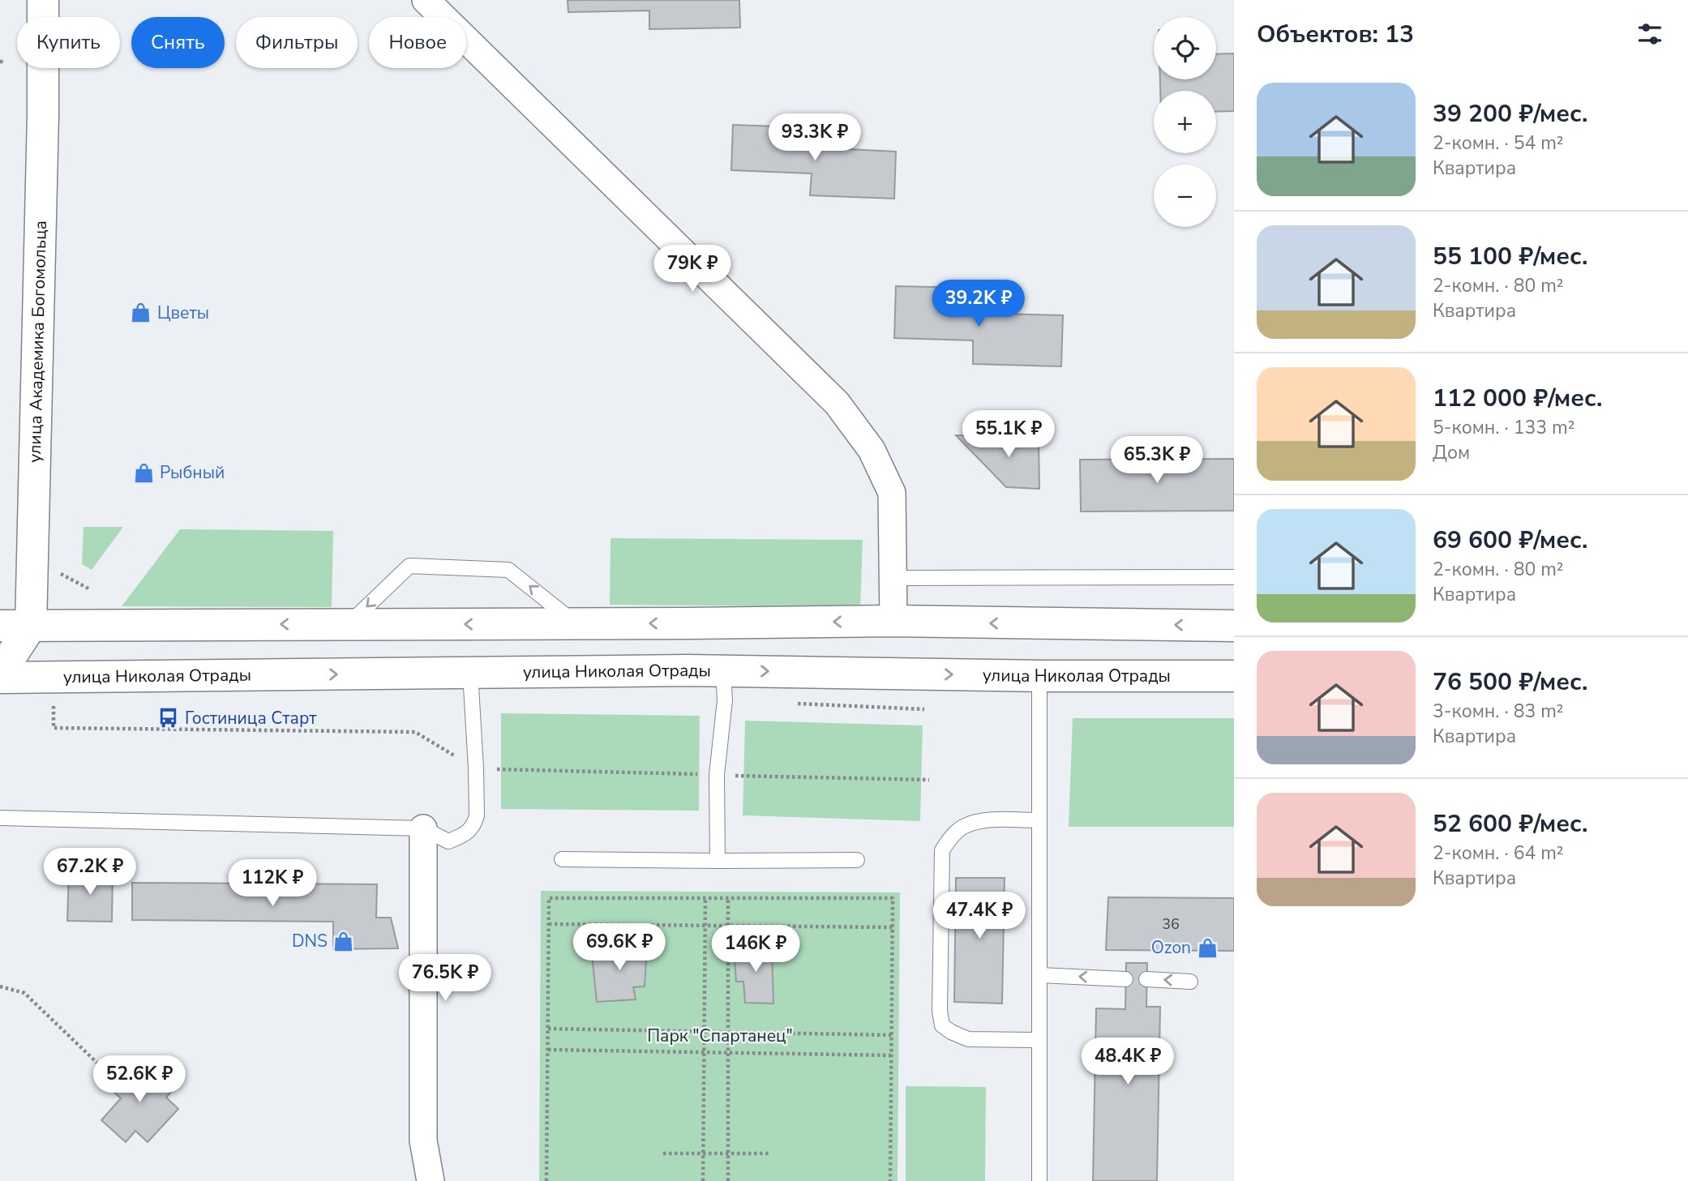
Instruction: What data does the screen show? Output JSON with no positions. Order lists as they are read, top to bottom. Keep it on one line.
{"streets":{"main road":["улица Академика Богомольца","улица Николая Отрады"]},"parks":["Парк \"Спартанец\""],"places":{"shop":["Цветы","Рыбный","DNS","Ozon"],"bus stop":["Гостиница Старт"]},"house_numbers":["36"],"page":{"heading":"Объектов: 13","map_buttons":["+","−"],"chip":["Купить","Снять","Фильтры","Новое"],"list":[{"name":"39 200 ₽/мес.","note":"2-комн. · 54 m² · Квартира"},{"name":"55 100 ₽/мес.","note":"2-комн. · 80 m² · Квартира"},{"name":"112 000 ₽/мес.","note":"5-комн. · 133 m² · Дом"},{"name":"69 600 ₽/мес.","note":"2-комн. · 80 m² · Квартира"},{"name":"76 500 ₽/мес.","note":"3-комн. · 83 m² · Квартира"},{"name":"52 600 ₽/мес.","note":"2-комн. · 64 m² · Квартира"}],"price":["93.3K ₽","79K ₽","39.2K ₽","55.1K ₽","65.3K ₽","67.2K ₽","112K ₽","47.4K ₽","69.6K ₽","146K ₽","76.5K ₽","48.4K ₽","52.6K ₽"]}}
